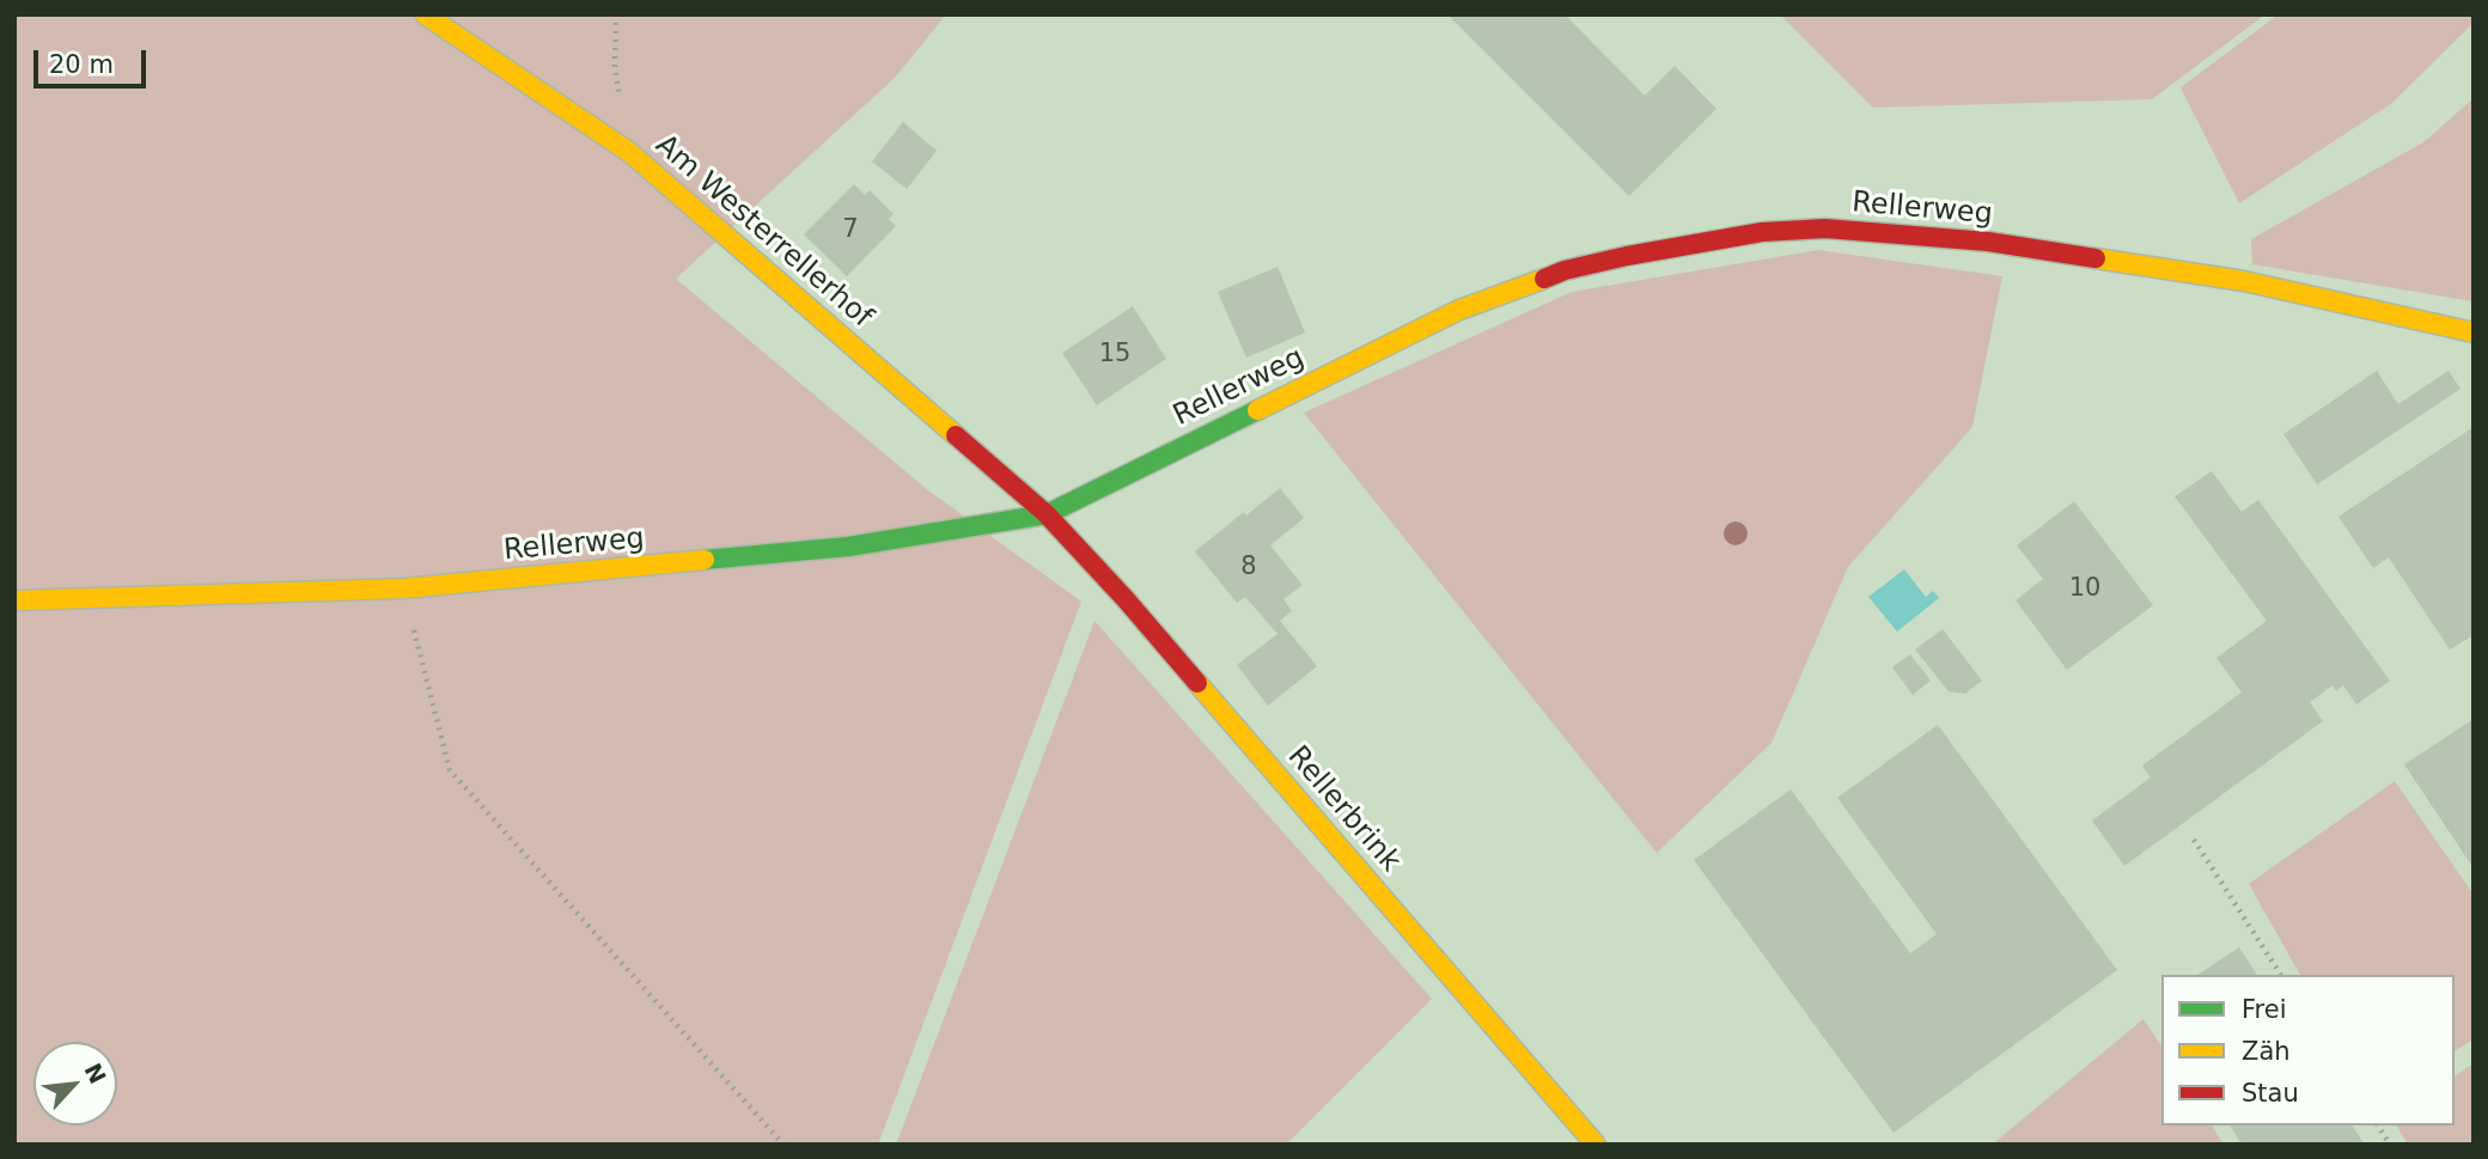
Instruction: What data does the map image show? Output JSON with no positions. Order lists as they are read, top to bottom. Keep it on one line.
{"streets":{"street":["Rellerweg","Am Westerrellerhof","Rellerbrink"]},"crossings":[["Rellerweg","Am Westerrellerhof"],["Rellerweg","Rellerbrink"],["Am Westerrellerhof","Rellerbrink"]],"house_numbers":["7","15","8","10"],"legend":["Frei","Zäh","Stau"],"scale_bar":"20 m","north":"top right"}
